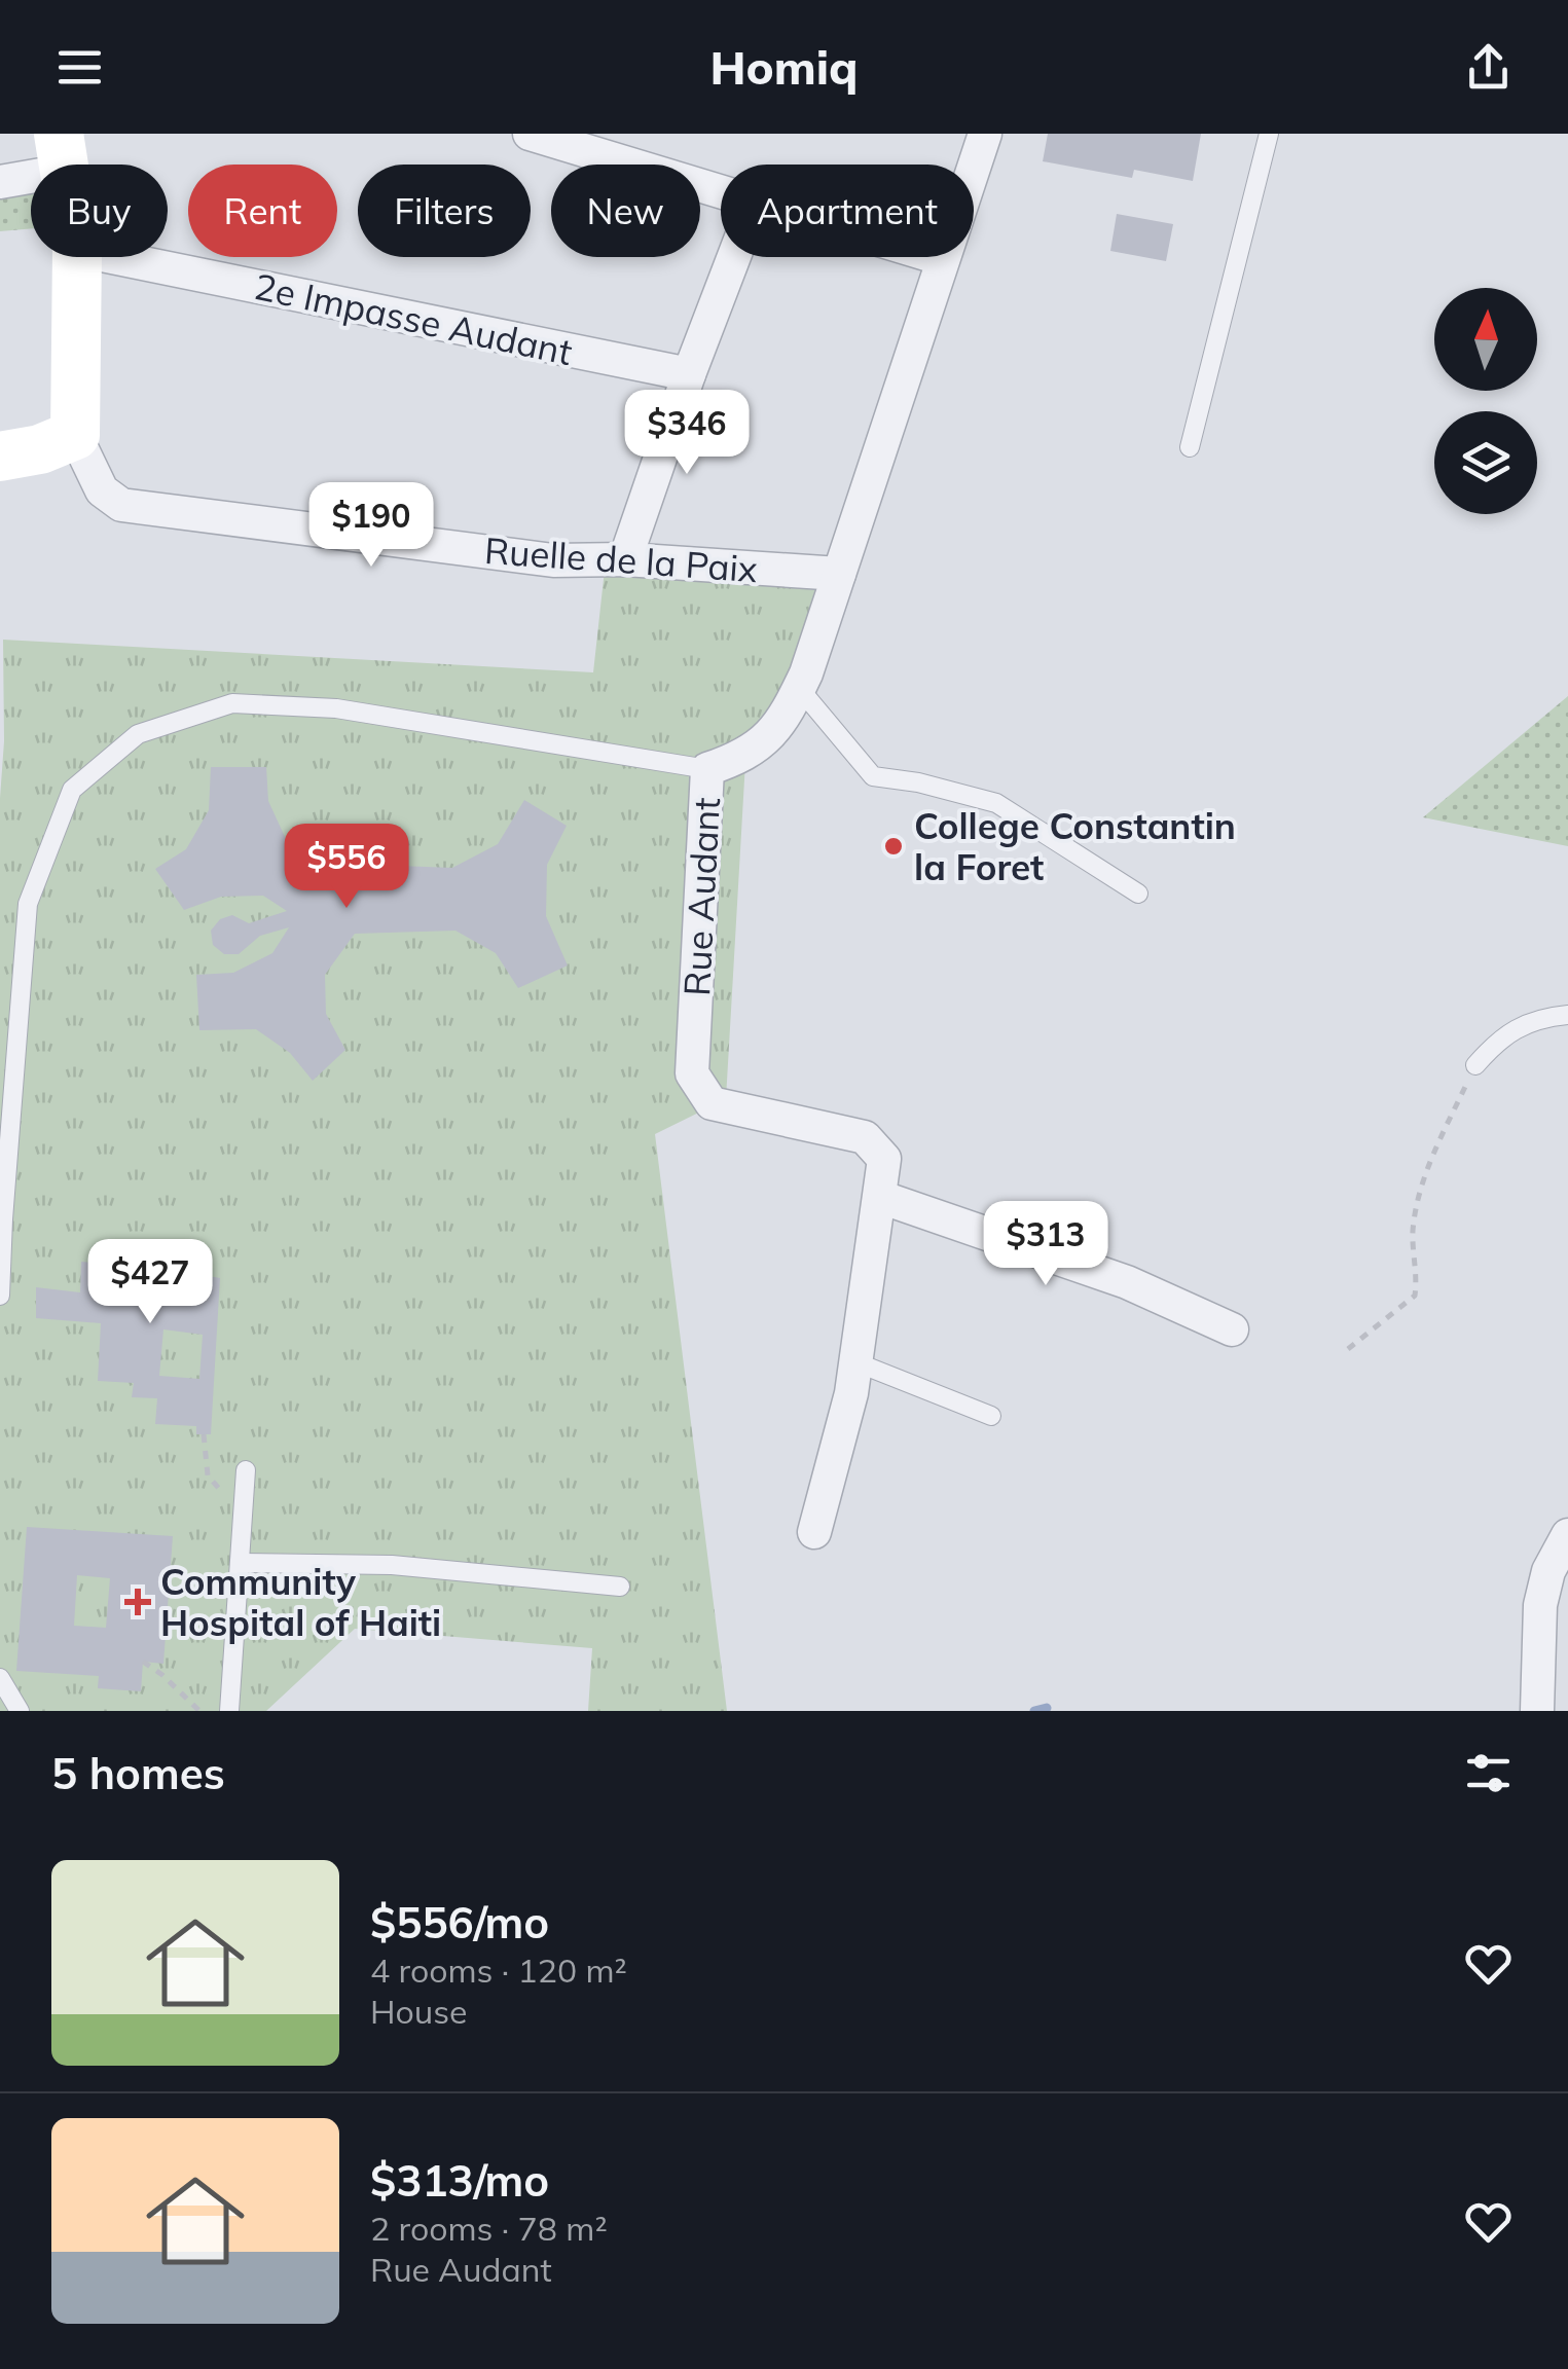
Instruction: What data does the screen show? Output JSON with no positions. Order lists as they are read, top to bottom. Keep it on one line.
{"streets":{"street":["2e Impasse Audant","Ruelle de la Paix","Rue Audant"]},"crossings":[["Ruelle de la Paix","Rue Audant"]],"places":{"other":["College Constantin la Foret"],"health":["Community Hospital of Haiti"]},"north":"top","page":{"header":"Homiq","chip":["Buy","Rent","Filters","New","Apartment"],"price":["$346","$190","$556","$313","$427"],"heading":"5 homes","list":[{"name":"$556/mo","note":"4 rooms · 120 m² · House"},{"name":"$313/mo","note":"2 rooms · 78 m² · Rue Audant"}]}}
